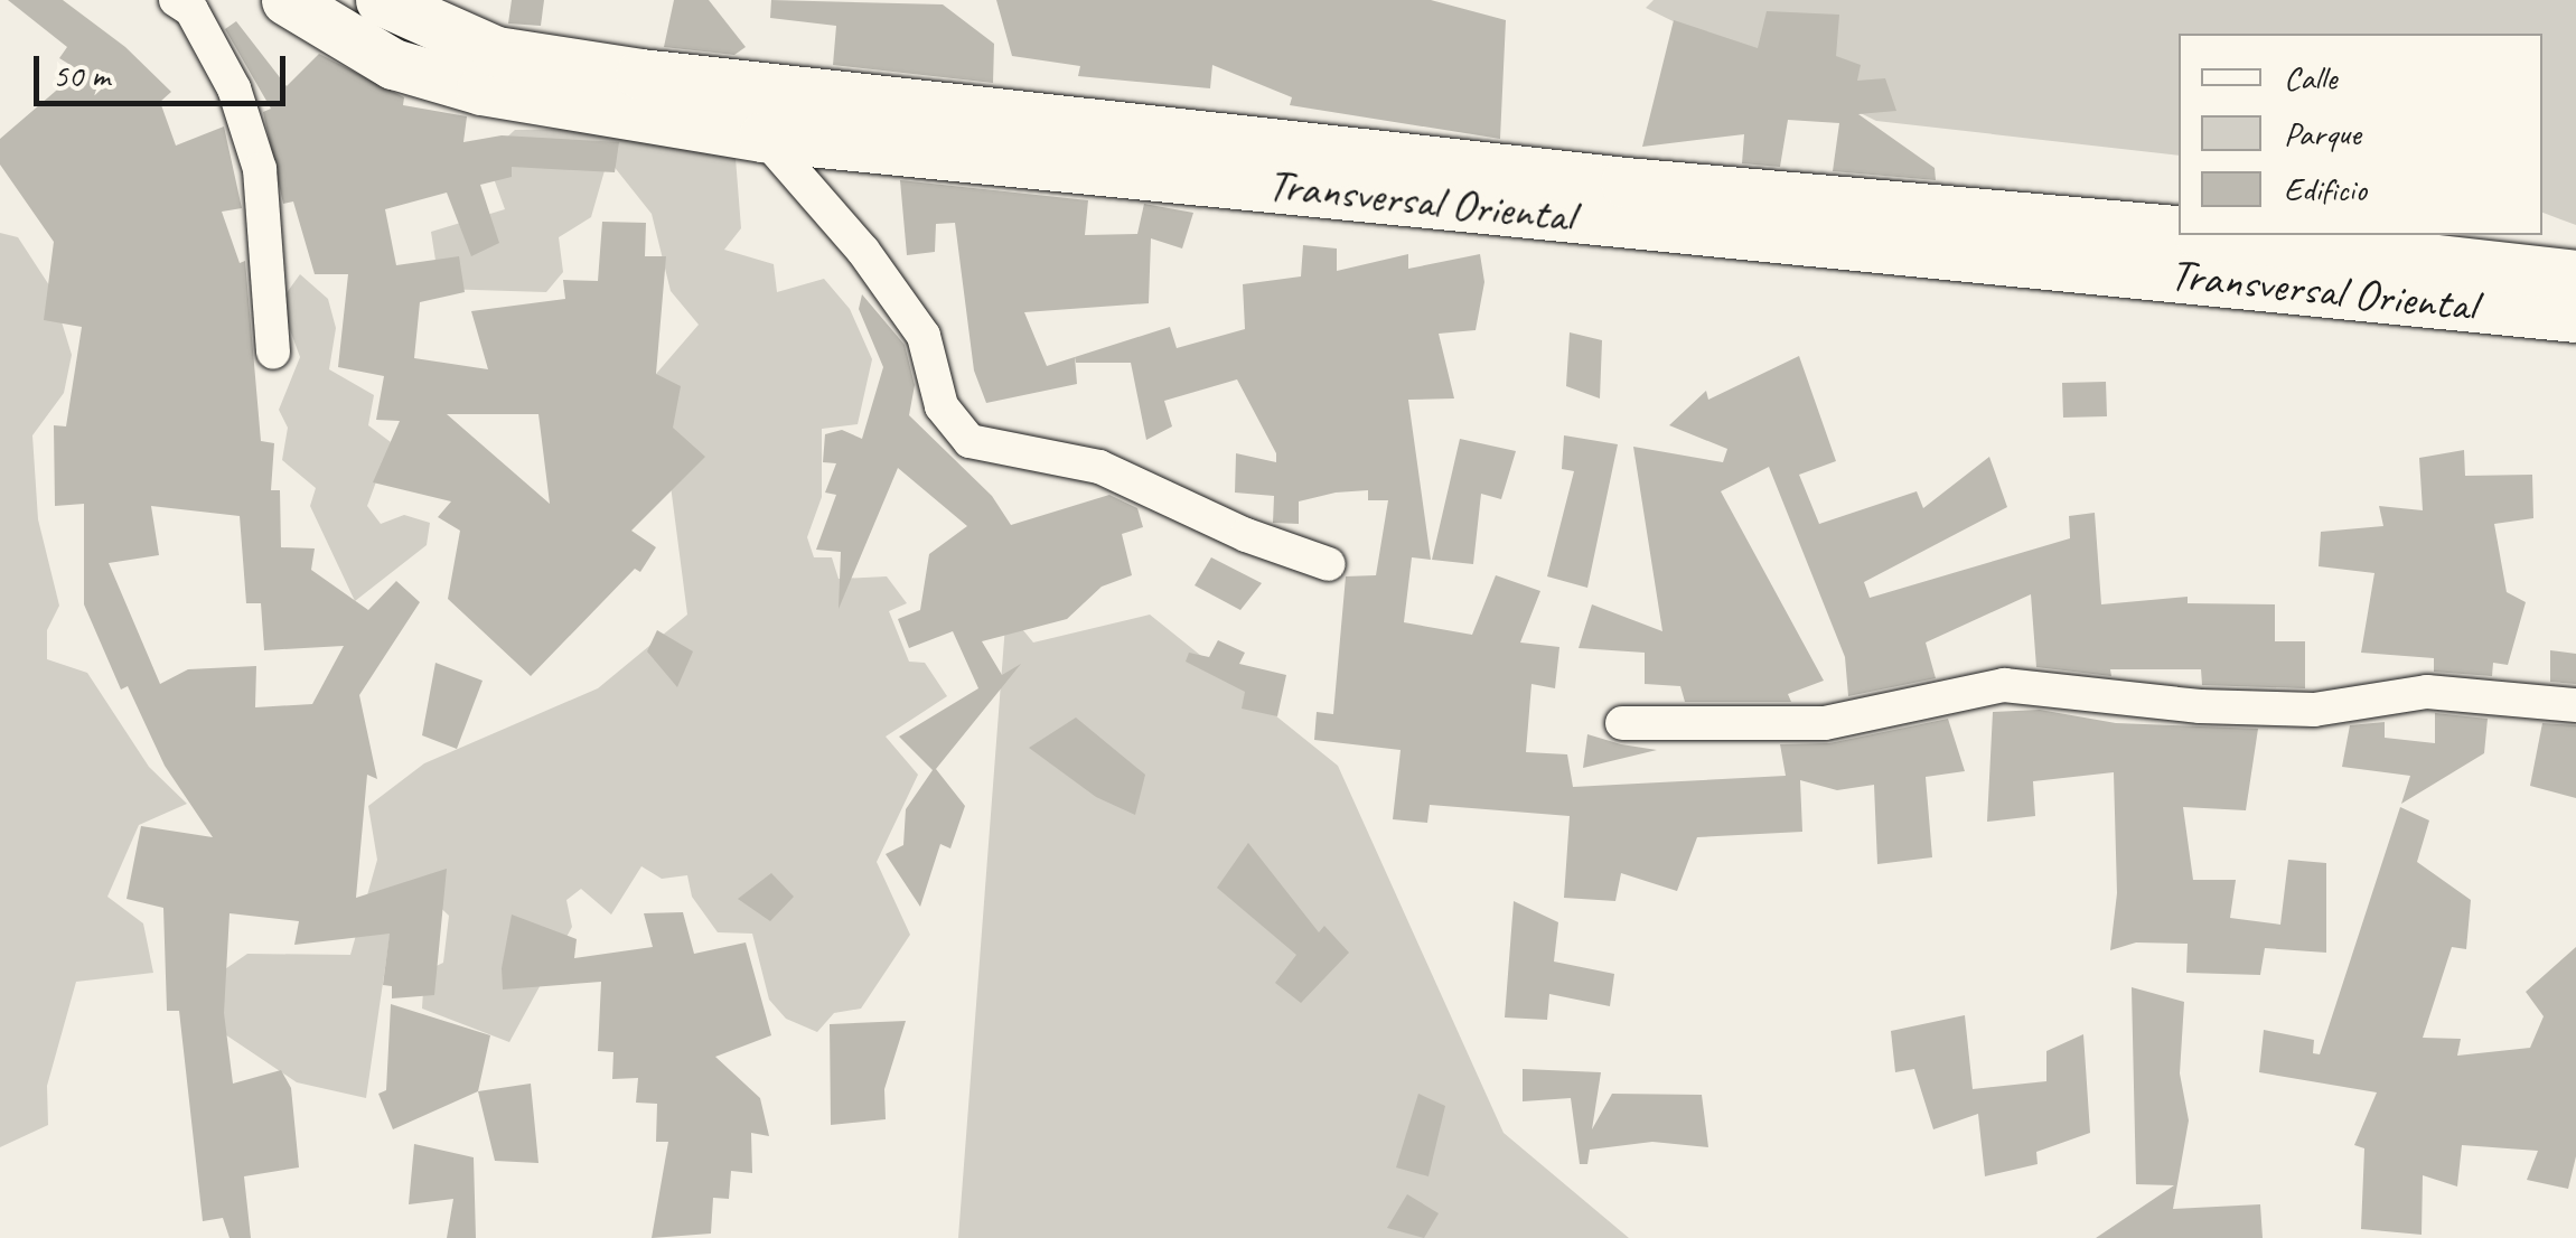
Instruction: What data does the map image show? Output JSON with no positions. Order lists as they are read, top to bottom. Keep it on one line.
{"streets":{"main road":["Transversal Oriental"]},"legend":["Calle","Parque","Edificio"],"scale_bar":"50 m"}
